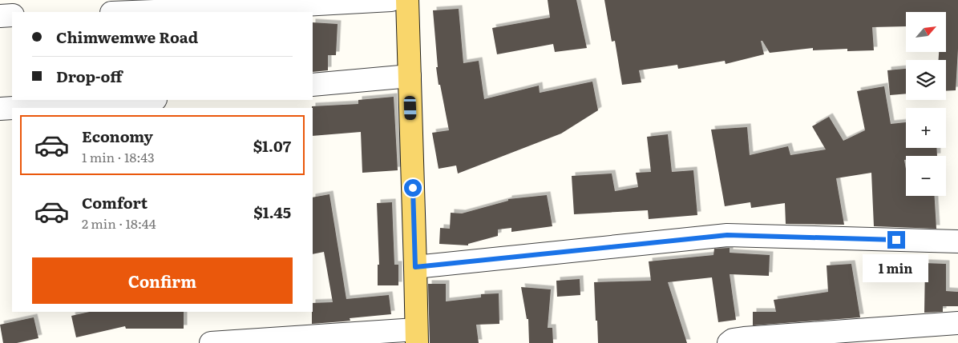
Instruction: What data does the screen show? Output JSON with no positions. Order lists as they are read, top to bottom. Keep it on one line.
{"north":"top right","page":{"map_buttons":["+","−"],"banner":["Chimwemwe Road","Drop-off"],"list":[{"name":"Economy","note":"1 min · 18:43","value":"$1.07"},{"name":"Comfort","note":"2 min · 18:44","value":"$1.45"}],"buttons":"Confirm","bubble":"1 min"}}
